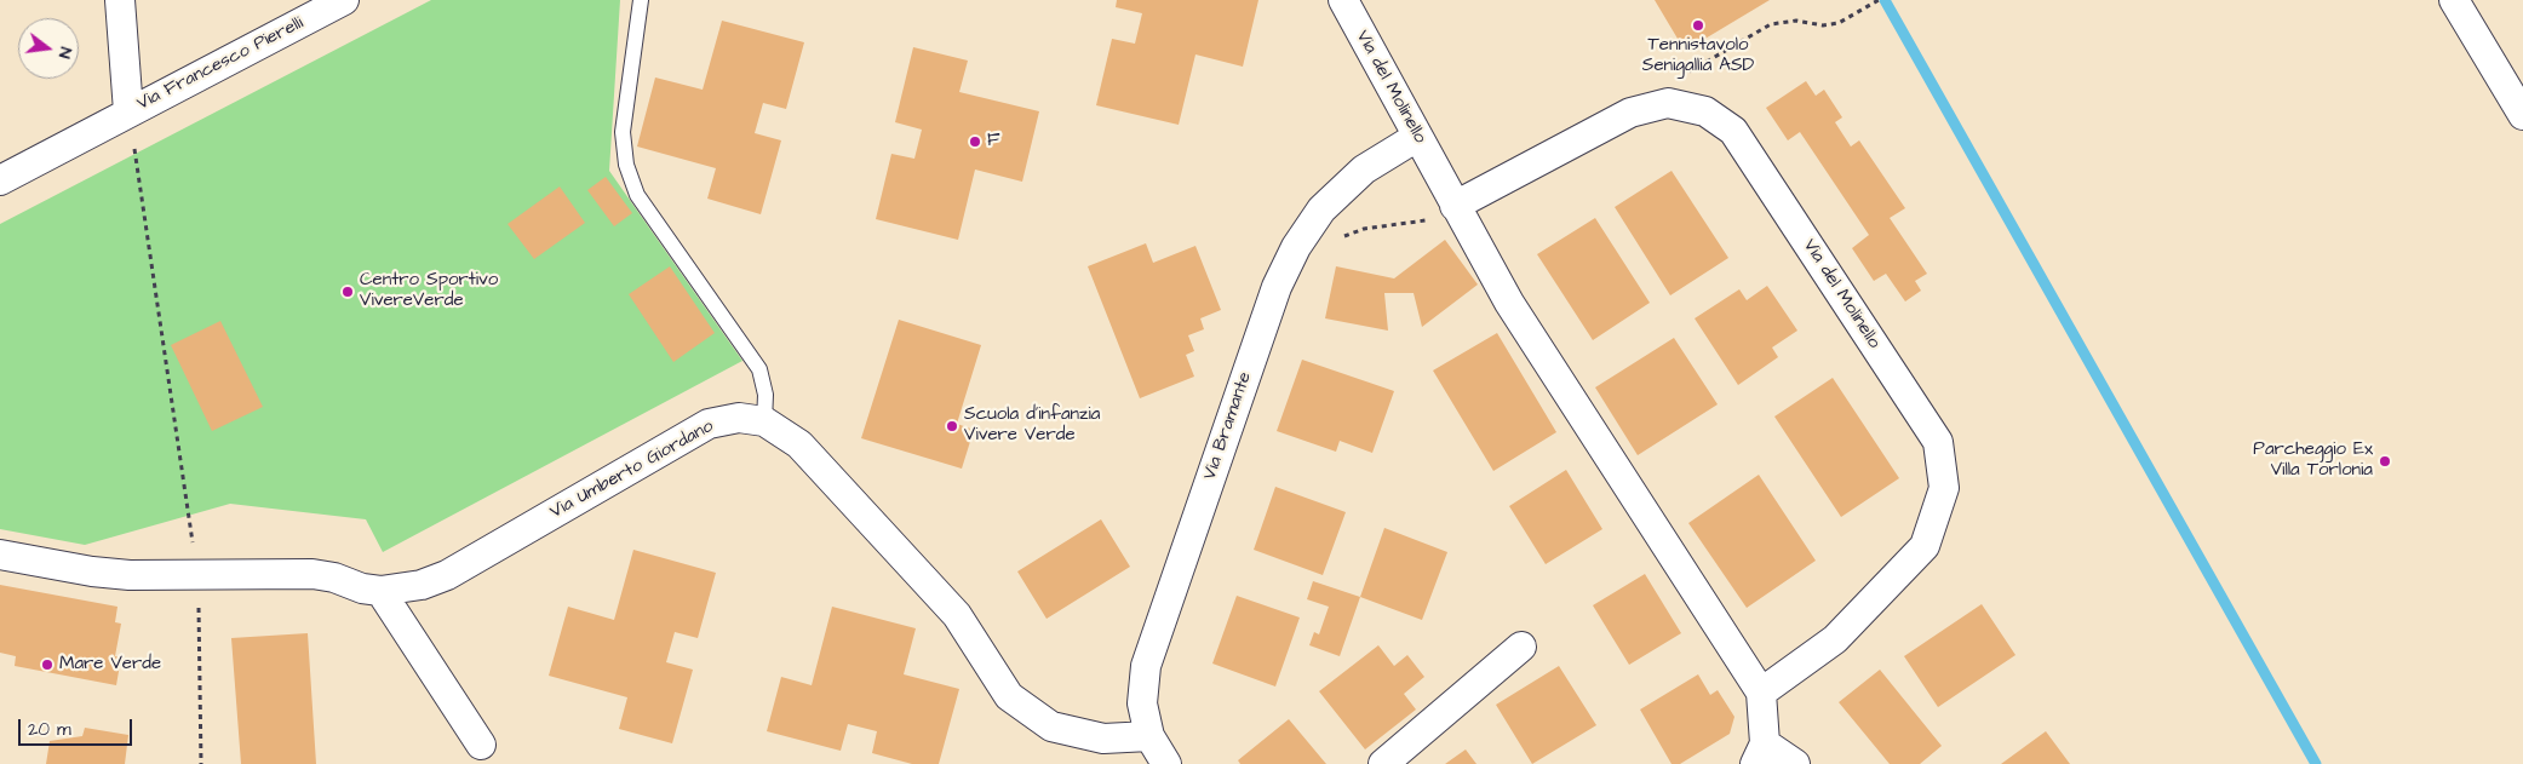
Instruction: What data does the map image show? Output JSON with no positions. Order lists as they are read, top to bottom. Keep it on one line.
{"streets":{"street":["Via Francesco Pierelli","Via del Molinello","Via Bramante","Via Umberto Giordano"]},"crossings":[["Via del Molinello","Via Bramante"],["Via Bramante","Via Umberto Giordano"]],"places":["Tennistavolo Senigallia ASD","F","Centro Sportivo VivereVerde","Scuola d'infanzia Vivere Verde","Parcheggio Ex Villa Torlonia","Mare Verde"],"scale_bar":"20 m","north":"right"}
